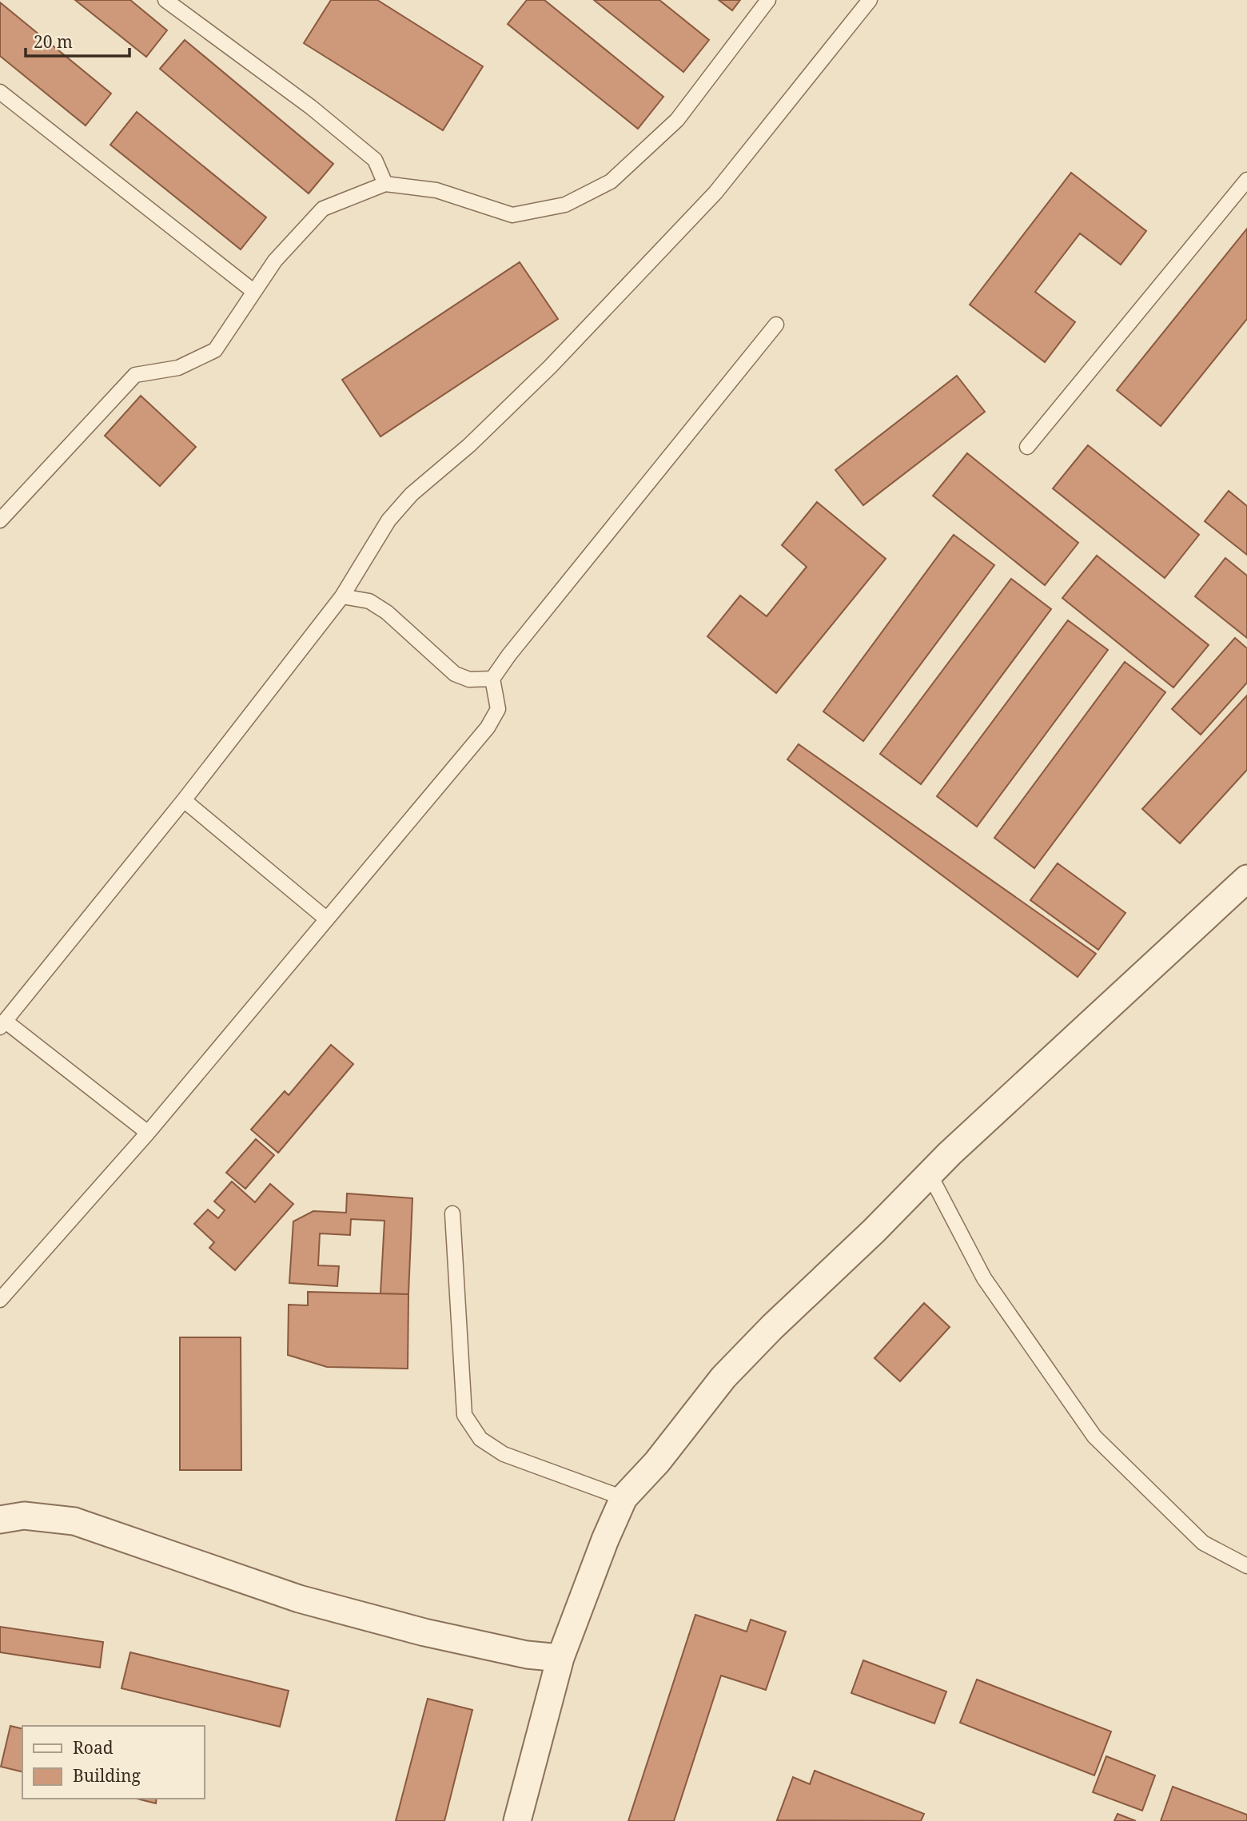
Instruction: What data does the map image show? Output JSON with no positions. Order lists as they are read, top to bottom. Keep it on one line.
{"legend":["Road","Building"],"scale_bar":"20 m"}
